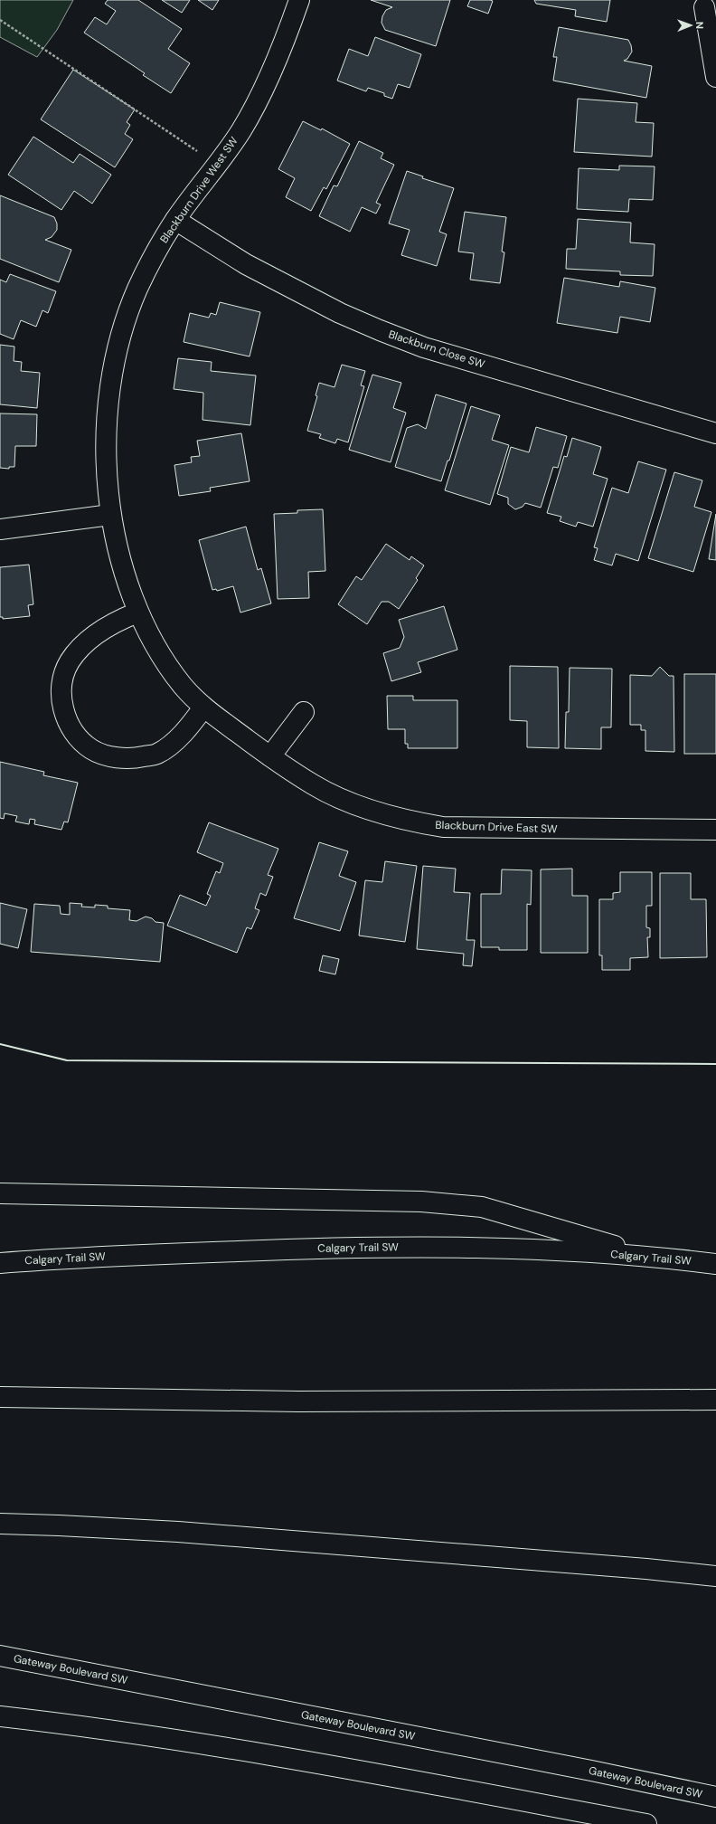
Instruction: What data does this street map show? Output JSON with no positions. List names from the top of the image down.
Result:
{
  "streets": {
    "main road": [
      "Blackburn Drive West SW",
      "Blackburn Close SW",
      "Blackburn Drive East SW",
      "Calgary Trail SW",
      "Gateway Boulevard SW"
    ]
  },
  "crossings": [
    ["Blackburn Drive West SW", "Blackburn Close SW"],
    ["Blackburn Drive West SW", "Blackburn Drive East SW"]
  ],
  "north": "right"
}
